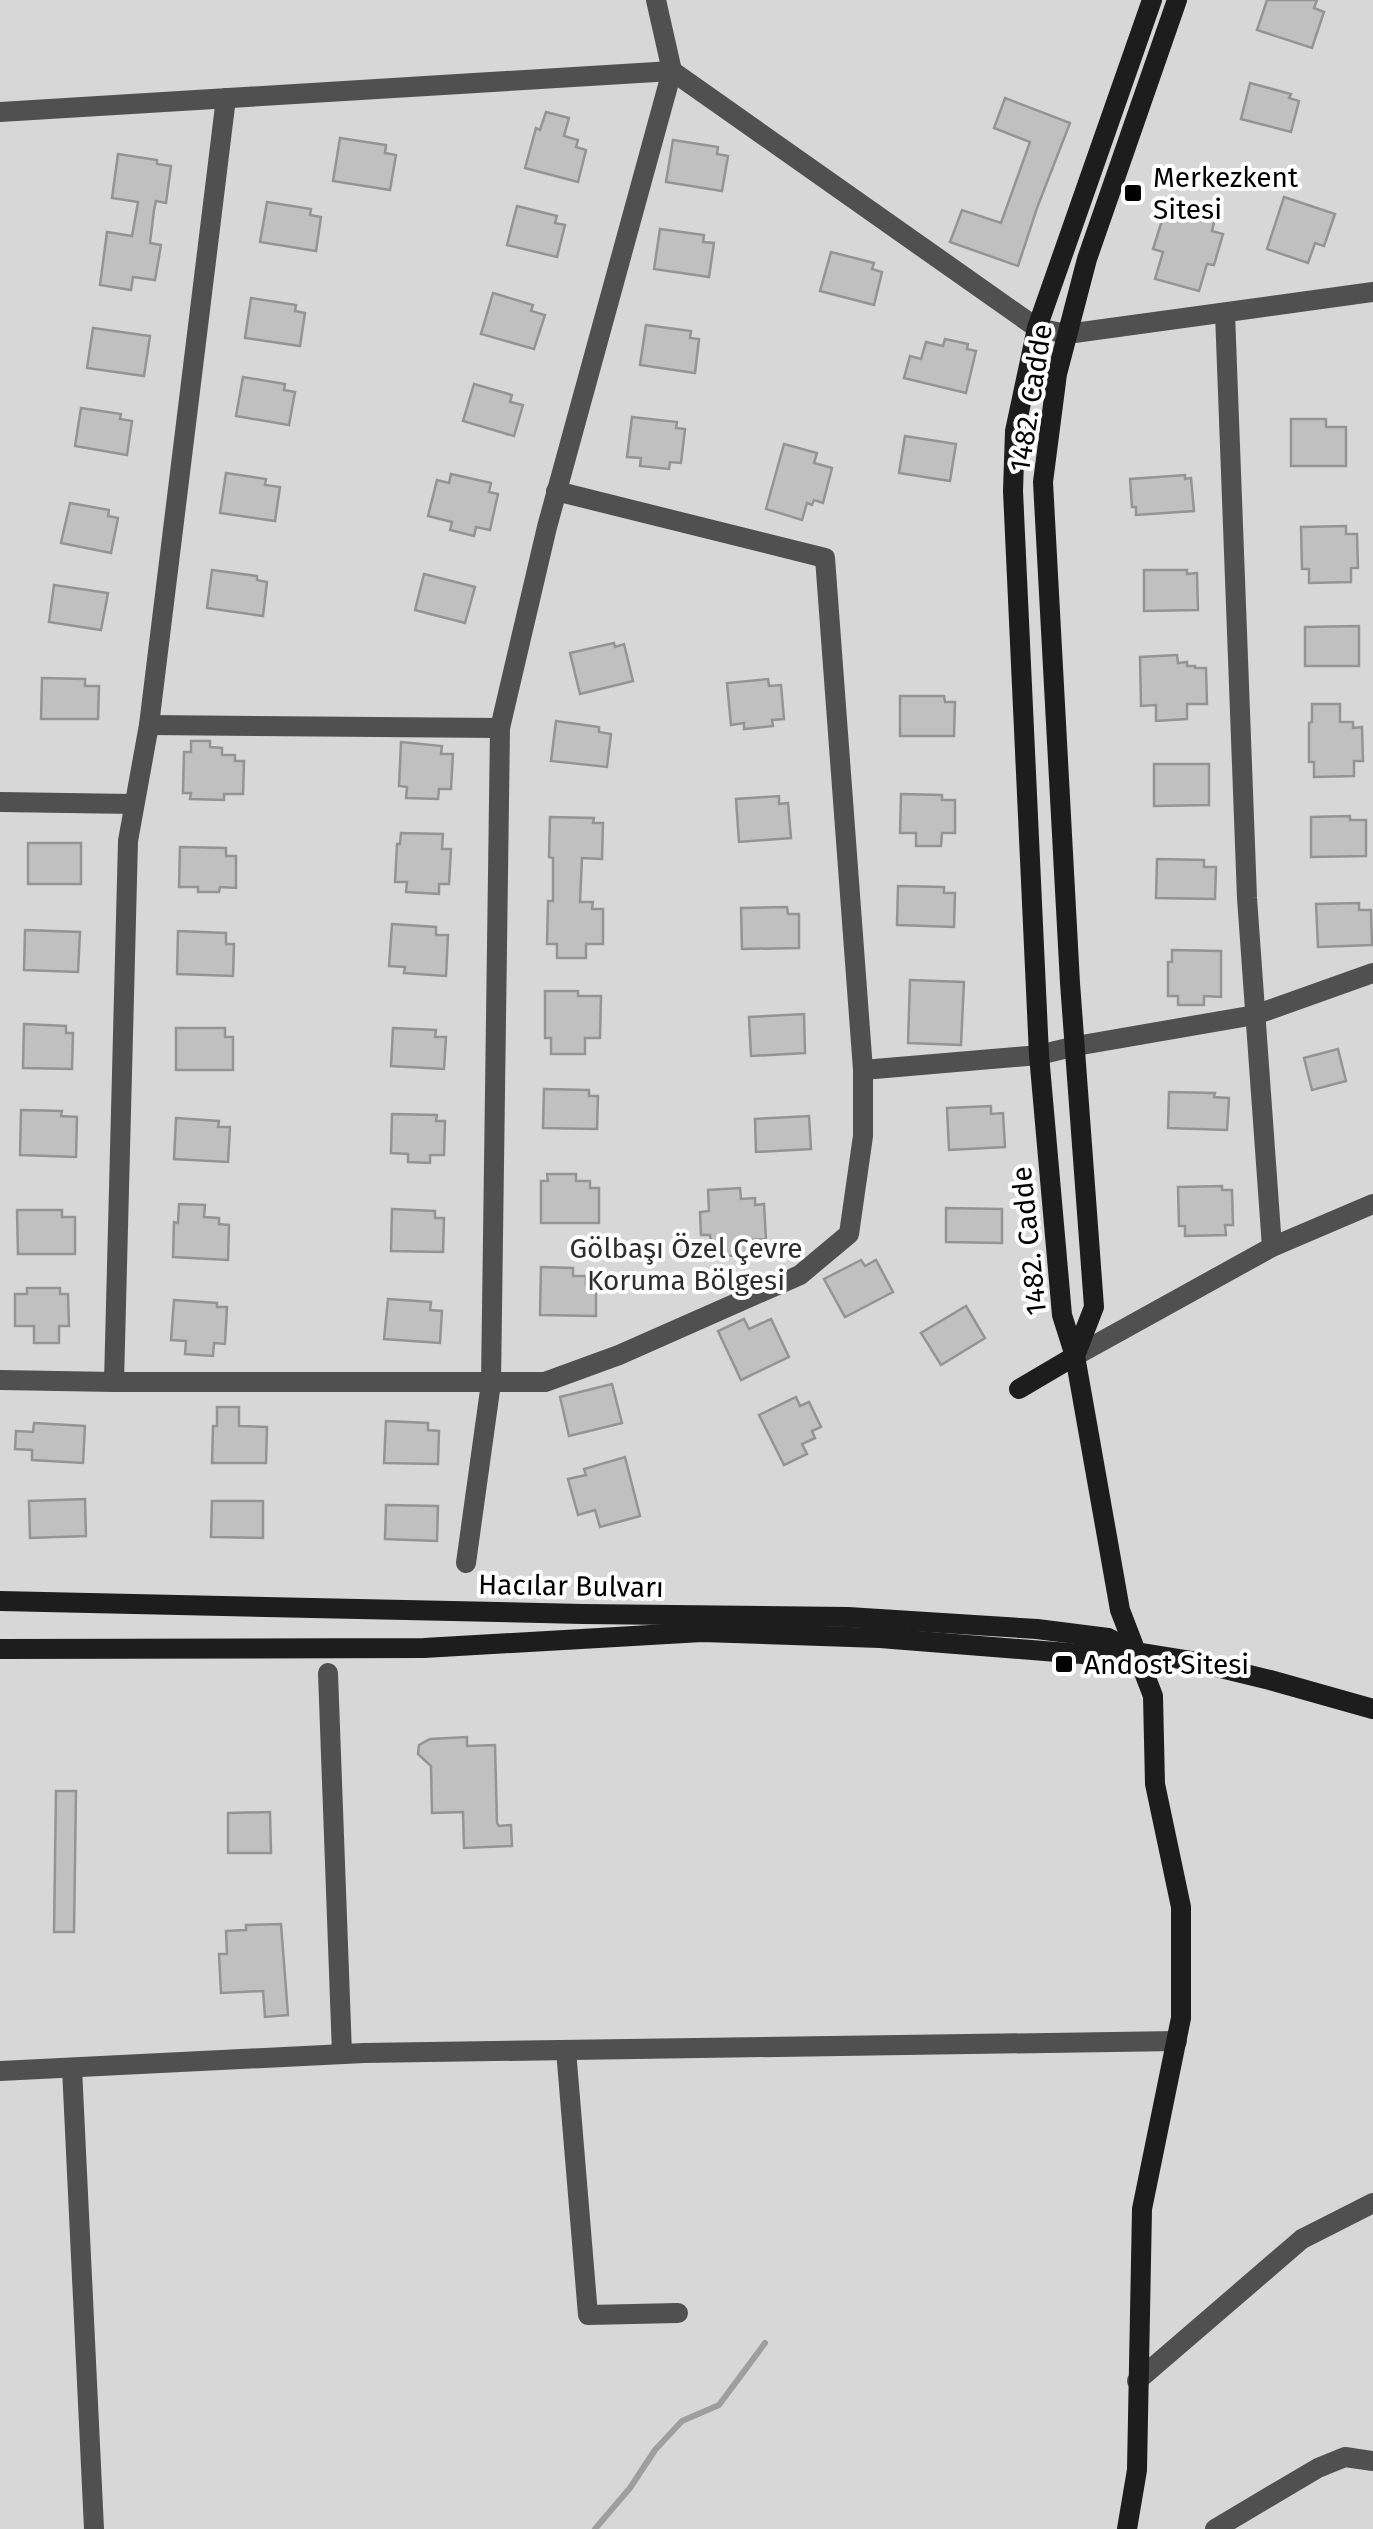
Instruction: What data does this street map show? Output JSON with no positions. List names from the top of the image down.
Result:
{
  "streets": {
    "street": ["1482. Cadde", "Hacılar Bulvarı"]
  },
  "parks": ["Gölbaşı Özel Çevre Koruma Bölgesi"],
  "places": {
    "transit": ["Merkezkent Sitesi", "Andost Sitesi"]
  }
}
